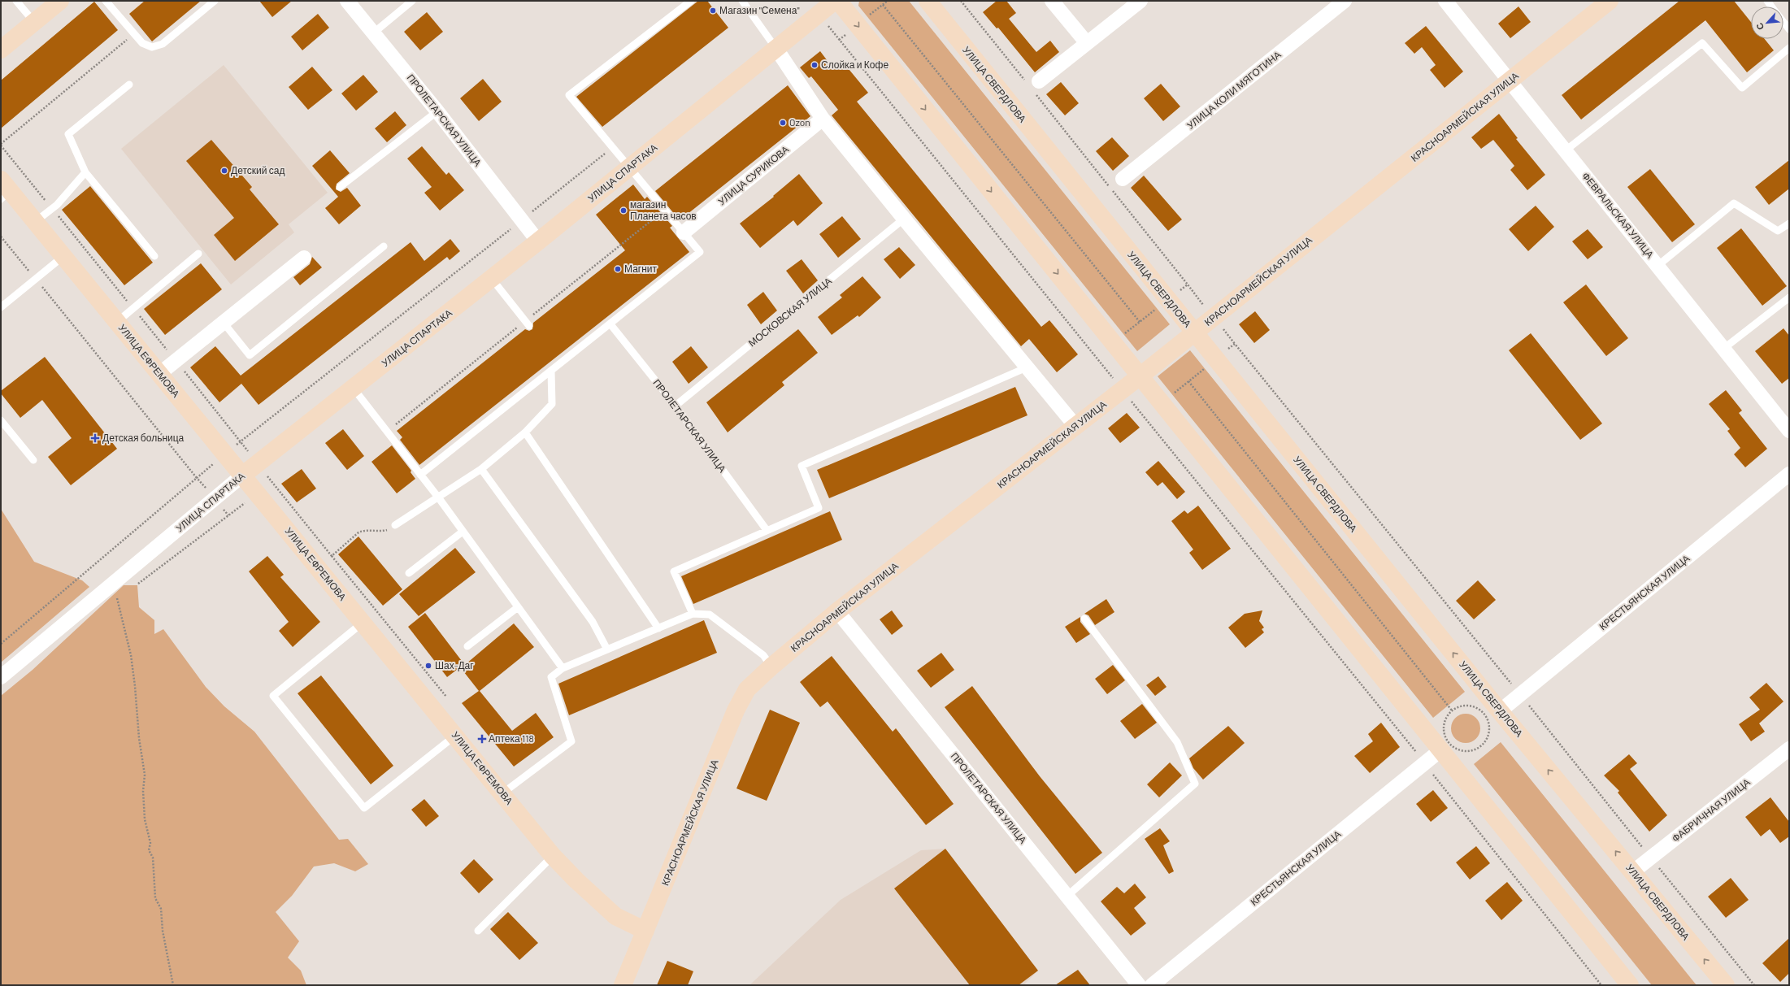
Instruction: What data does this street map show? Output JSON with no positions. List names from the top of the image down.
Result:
{
  "streets": {
    "main road": [
      "УЛИЦА СВЕРДЛОВА",
      "КРАСНОАРМЕЙСКАЯ УЛИЦА",
      "УЛИЦА СПАРТАКА",
      "УЛИЦА ЕФРЕМОВА"
    ],
    "street": [
      "УЛИЦА КОЛИ МЯГОТИНА",
      "ПРОЛЕТАРСКАЯ УЛИЦА",
      "УЛИЦА СУРИКОВА",
      "ФЕВРАЛЬСКАЯ УЛИЦА",
      "КРЕСТЬЯНСКАЯ УЛИЦА",
      "ФАБРИЧНАЯ УЛИЦА"
    ],
    "lane": ["МОСКОВСКАЯ УЛИЦА"]
  },
  "crossings": [
    ["УЛИЦА СВЕРДЛОВА", "КРАСНОАРМЕЙСКАЯ УЛИЦА"],
    ["УЛИЦА СВЕРДЛОВА", "КРЕСТЬЯНСКАЯ УЛИЦА"],
    ["УЛИЦА СВЕРДЛОВА", "ФАБРИЧНАЯ УЛИЦА"],
    ["КРАСНОАРМЕЙСКАЯ УЛИЦА", "ПРОЛЕТАРСКАЯ УЛИЦА"],
    ["КРАСНОАРМЕЙСКАЯ УЛИЦА", "ФЕВРАЛЬСКАЯ УЛИЦА"],
    ["КРАСНОАРМЕЙСКАЯ УЛИЦА", "УЛИЦА ЕФРЕМОВА"],
    ["ПРОЛЕТАРСКАЯ УЛИЦА", "УЛИЦА СПАРТАКА"],
    ["ПРОЛЕТАРСКАЯ УЛИЦА", "МОСКОВСКАЯ УЛИЦА"],
    ["УЛИЦА СПАРТАКА", "УЛИЦА ЕФРЕМОВА"]
  ],
  "places": {
    "other": [
      "Магазин \"Семена\"",
      "Слойка и Кофе",
      "Ozon",
      "Детский сад",
      "магазин Планета часов",
      "Магнит",
      "Шах-Даг"
    ],
    "health": ["Детская больница", "Аптека 118"]
  },
  "north": "bottom left"
}
